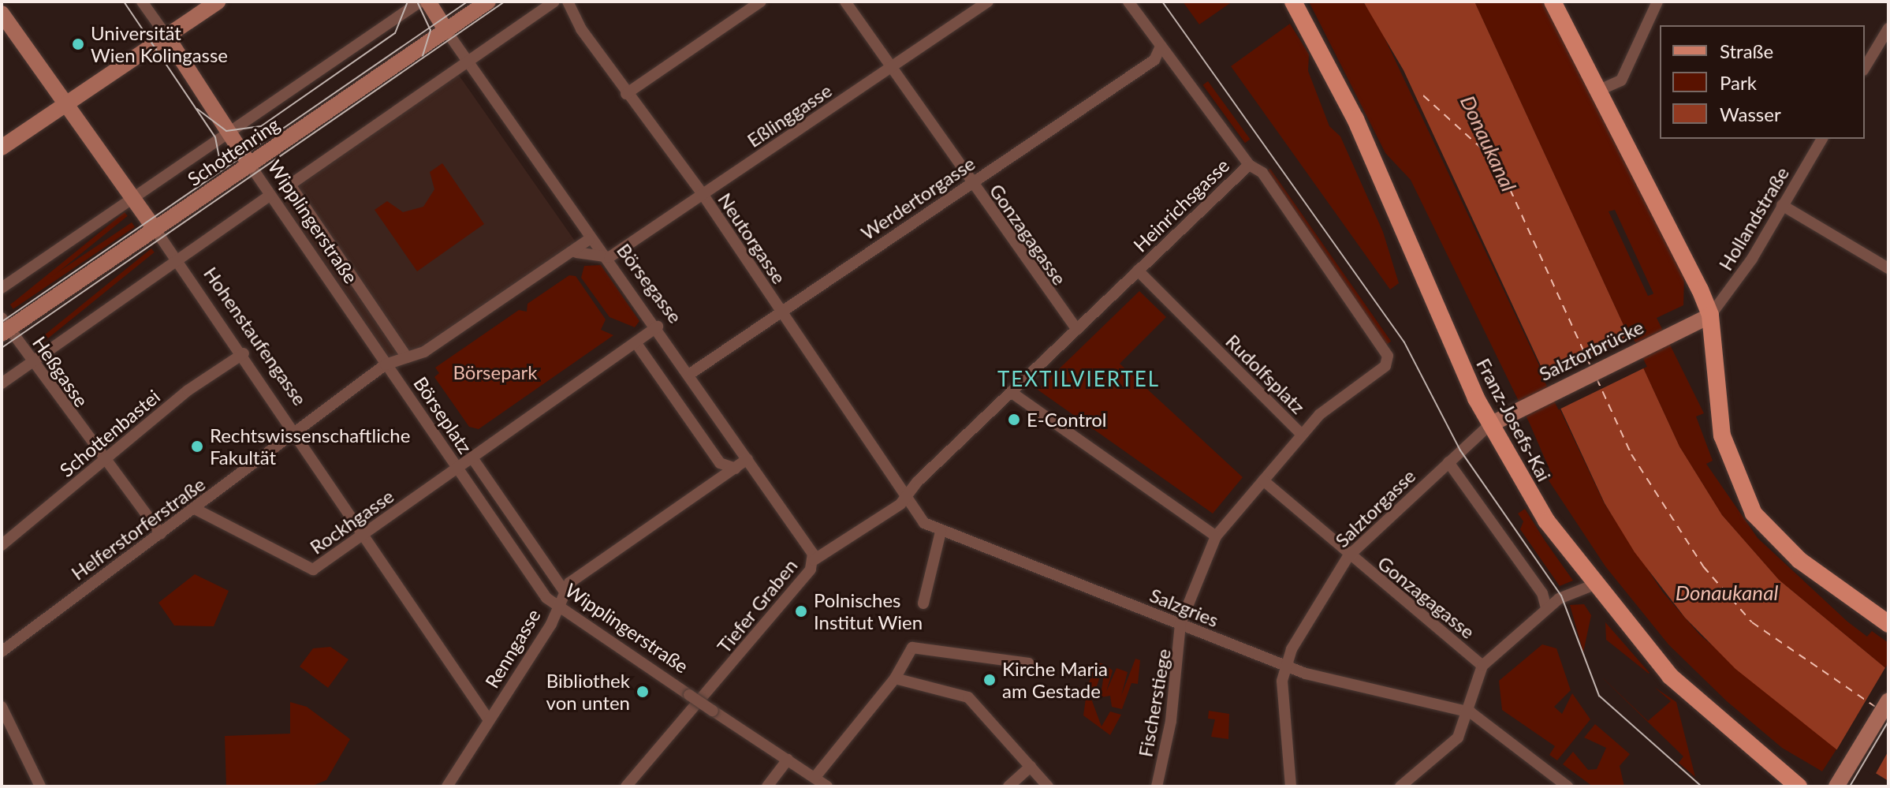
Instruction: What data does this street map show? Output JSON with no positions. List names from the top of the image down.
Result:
{
  "streets": {
    "main road": [
      "Schottenring",
      "Wipplingerstraße",
      "Börsegasse",
      "Hohenstaufengasse",
      "Salztorbrücke",
      "Franz-Josefs-Kai"
    ],
    "street": [
      "Eßlinggasse",
      "Werdertorgasse",
      "Heinrichsgasse",
      "Hollandstraße",
      "Gonzagagasse",
      "Neutorgasse",
      "Heßgasse",
      "Rudolfsplatz",
      "Börseplatz",
      "Schottenbastei",
      "Salztorgasse",
      "Rockhgasse",
      "Helferstorferstraße",
      "Tiefer Graben",
      "Salzgries",
      "Renngasse",
      "Fischerstiege"
    ]
  },
  "crossings": [
    ["Eßlinggasse", "Gonzagagasse"],
    ["Eßlinggasse", "Neutorgasse"],
    ["Eßlinggasse", "Börsegasse"],
    ["Schottenring", "Wipplingerstraße"],
    ["Schottenring", "Börsegasse"],
    ["Schottenring", "Hohenstaufengasse"],
    ["Schottenring", "Heßgasse"],
    ["Werdertorgasse", "Gonzagagasse"],
    ["Werdertorgasse", "Neutorgasse"],
    ["Werdertorgasse", "Börsegasse"],
    ["Heinrichsgasse", "Rudolfsplatz"],
    ["Hollandstraße", "Salztorbrücke"],
    ["Wipplingerstraße", "Börsegasse"],
    ["Wipplingerstraße", "Börseplatz"],
    ["Wipplingerstraße", "Rockhgasse"],
    ["Wipplingerstraße", "Helferstorferstraße"],
    ["Wipplingerstraße", "Renngasse"],
    ["Gonzagagasse", "Rudolfsplatz"],
    ["Gonzagagasse", "Salztorgasse"],
    ["Neutorgasse", "Salzgries"],
    ["Börsegasse", "Börseplatz"],
    ["Börsegasse", "Tiefer Graben"],
    ["Hohenstaufengasse", "Schottenbastei"],
    ["Hohenstaufengasse", "Rockhgasse"],
    ["Hohenstaufengasse", "Helferstorferstraße"],
    ["Hohenstaufengasse", "Renngasse"],
    ["Salztorbrücke", "Franz-Josefs-Kai"],
    ["Salztorbrücke", "Salztorgasse"],
    ["Heßgasse", "Schottenbastei"],
    ["Heßgasse", "Helferstorferstraße"],
    ["Rudolfsplatz", "Fischerstiege"],
    ["Börseplatz", "Rockhgasse"],
    ["Börseplatz", "Helferstorferstraße"],
    ["Franz-Josefs-Kai", "Salztorgasse"],
    ["Salztorgasse", "Salzgries"],
    ["Rockhgasse", "Helferstorferstraße"],
    ["Salzgries", "Fischerstiege"]
  ],
  "districts": ["TEXTILVIERTEL"],
  "water": ["Donaukanal"],
  "parks": ["Börsepark"],
  "places": [
    "Universität Wien Kolingasse",
    "E-Control",
    "Rechtswissenschaftliche Fakultät",
    "Polnisches Institut Wien",
    "Kirche Maria am Gestade",
    "Bibliothek von unten"
  ],
  "legend": ["Straße", "Park", "Wasser"]
}
